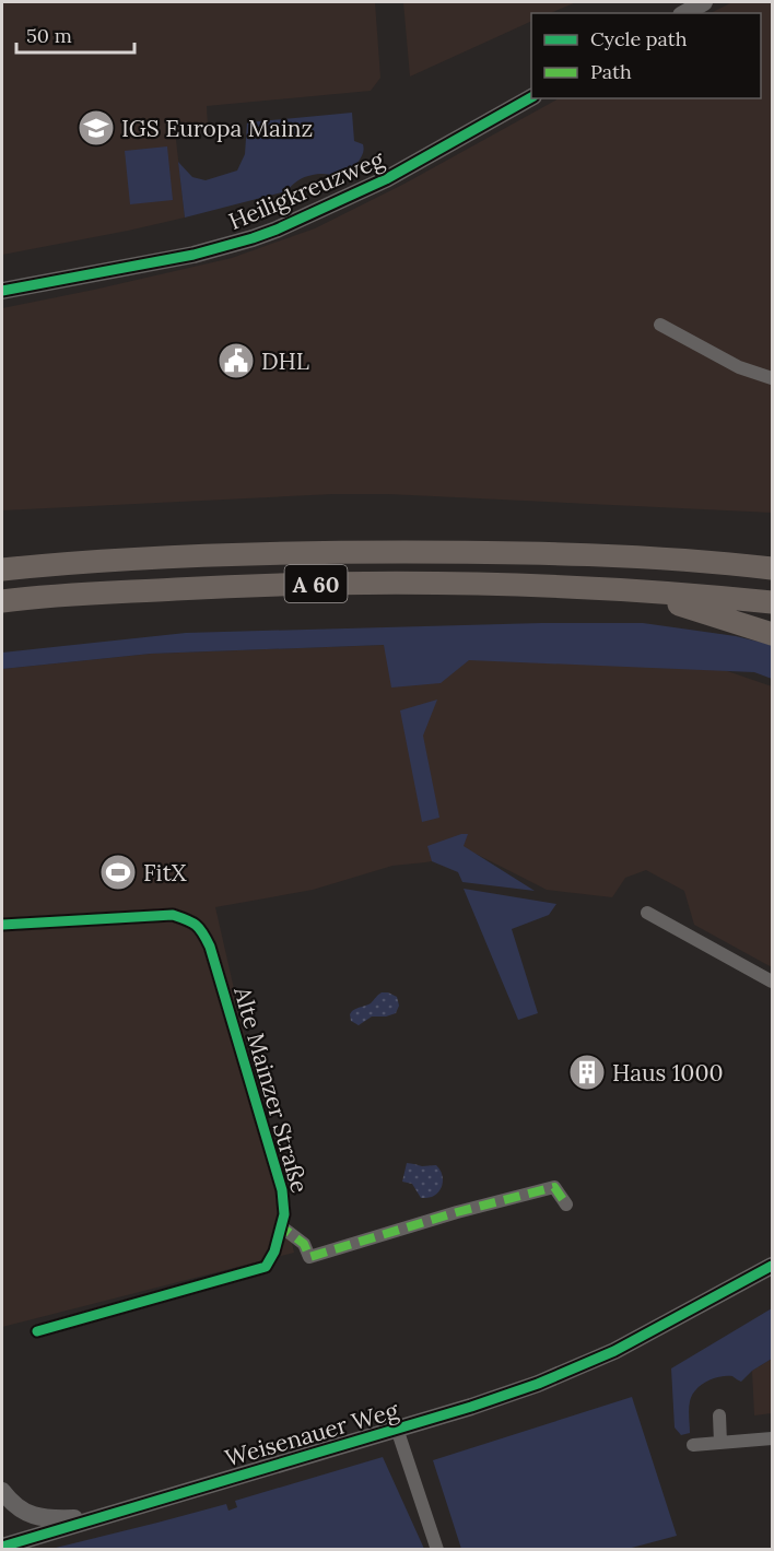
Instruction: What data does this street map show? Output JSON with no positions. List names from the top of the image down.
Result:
{
  "streets": {
    "highway": ["A 60"],
    "street": ["Heiligkreuzweg", "Alte Mainzer Straße", "Weisenauer Weg"]
  },
  "places": {
    "school or university": ["IGS Europa Mainz"],
    "public building": ["DHL"],
    "sports": ["FitX"],
    "building": ["Haus 1000"]
  },
  "legend": ["Cycle path", "Path"],
  "scale_bar": "50 m"
}
